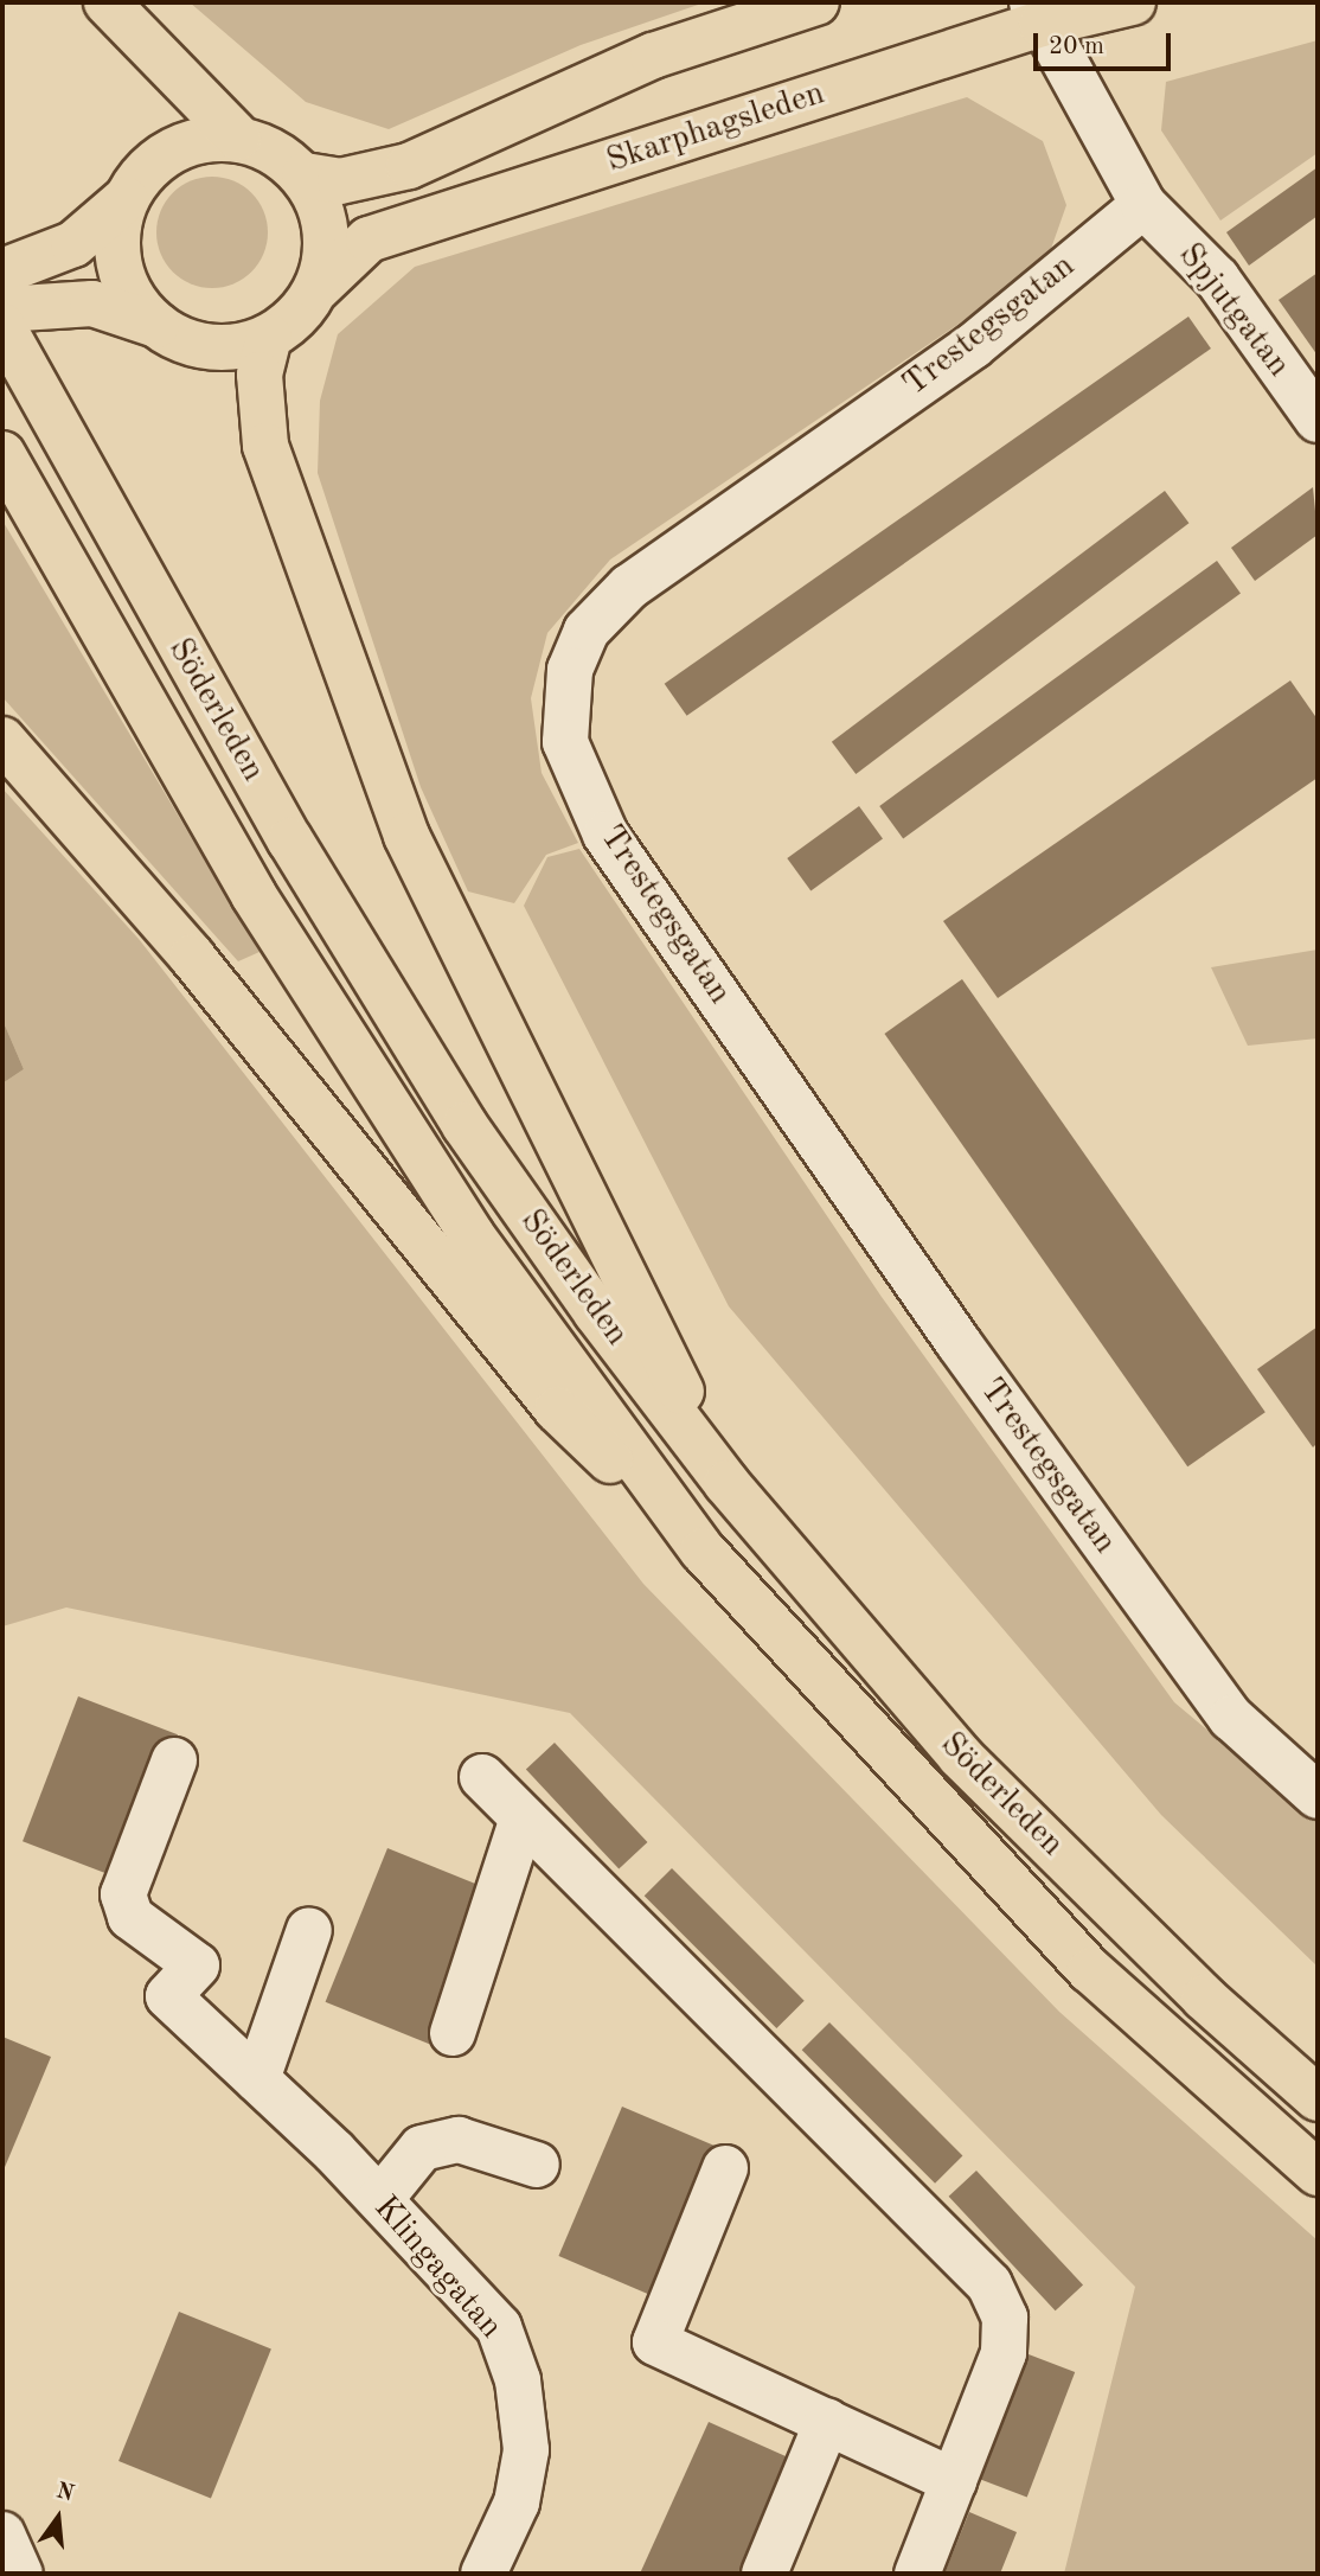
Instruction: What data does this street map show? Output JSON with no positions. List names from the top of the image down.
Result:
{
  "streets": {
    "main road": ["Skarphagsleden", "Söderleden"],
    "street": ["Spjutgatan", "Trestegsgatan", "Klingagatan"]
  },
  "crossings": [
    ["Spjutgatan", "Trestegsgatan"]
  ],
  "scale_bar": "20 m",
  "north": "top"
}
